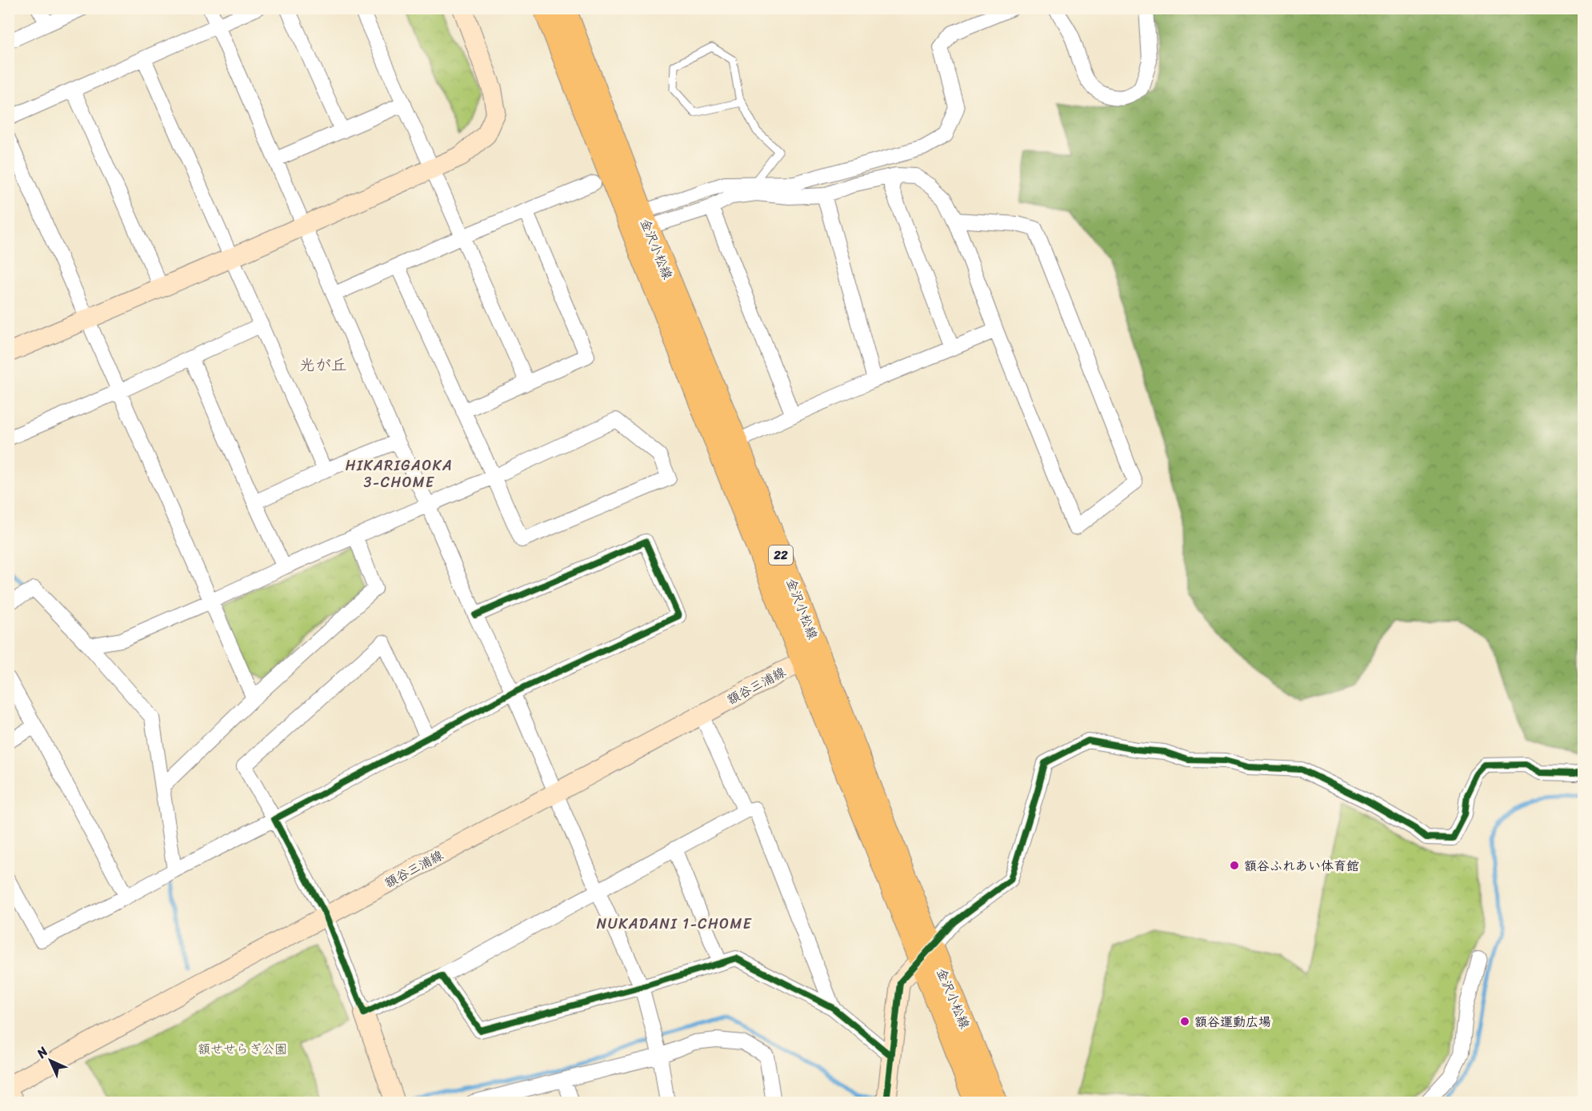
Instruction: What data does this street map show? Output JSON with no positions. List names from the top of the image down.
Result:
{
  "streets": {
    "main road": ["金沢小松線", "22"],
    "street": ["額谷三浦線"]
  },
  "crossings": [
    ["金沢小松線", "額谷三浦線"]
  ],
  "districts": ["光が丘", "HIKARIGAOKA 3-CHOME", "NUKADANI 1-CHOME"],
  "parks": ["額せせらぎ公園"],
  "places": ["額谷ふれあい体育館", "額谷運動広場"],
  "north": "top left"
}
